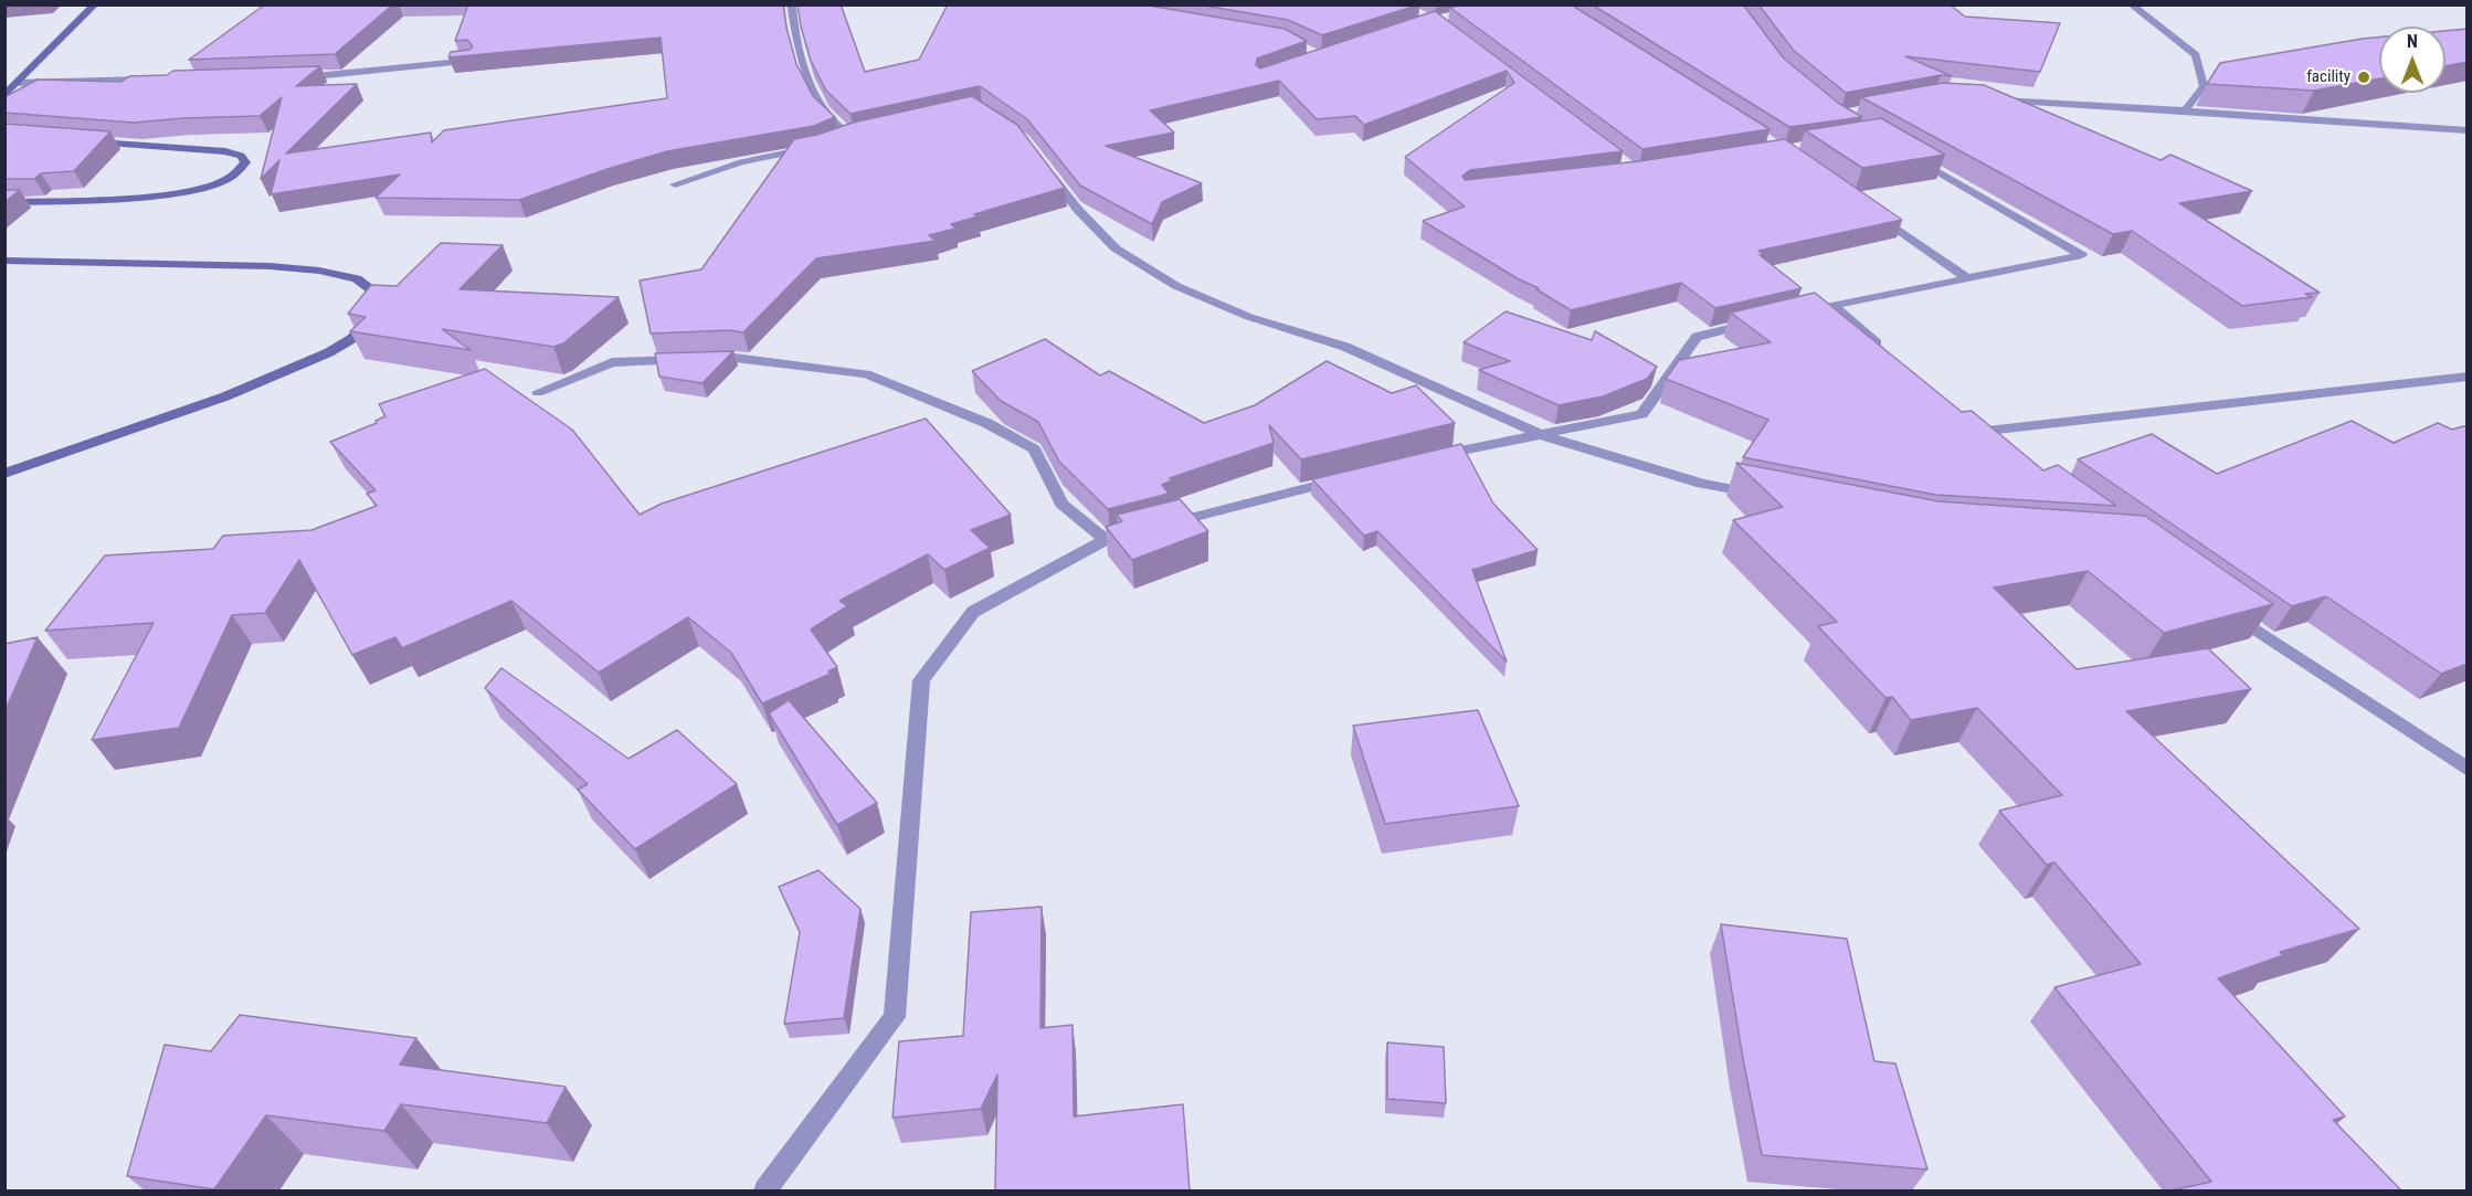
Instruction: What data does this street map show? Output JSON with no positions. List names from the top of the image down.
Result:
{
  "places": ["facility"],
  "north": "top"
}
